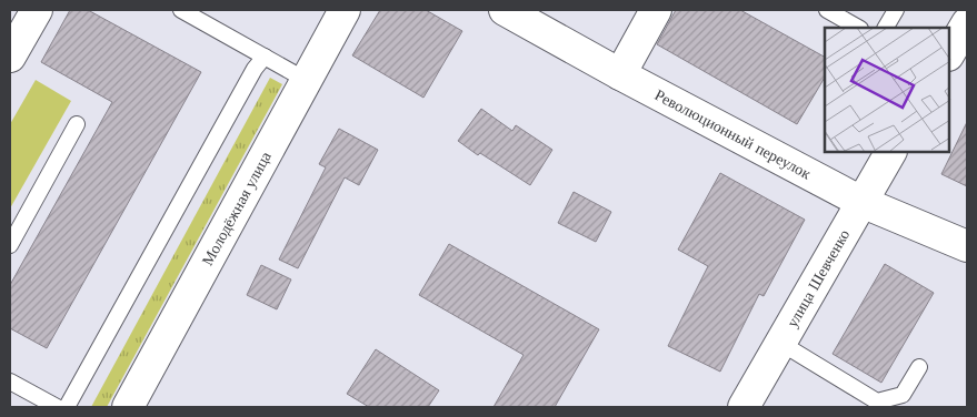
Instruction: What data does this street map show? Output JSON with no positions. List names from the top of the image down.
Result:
{
  "streets": {
    "street": ["Революционный переулок", "Молодёжная улица", "улица Шевченко"]
  },
  "crossings": [
    ["Революционный переулок", "улица Шевченко"]
  ]
}
